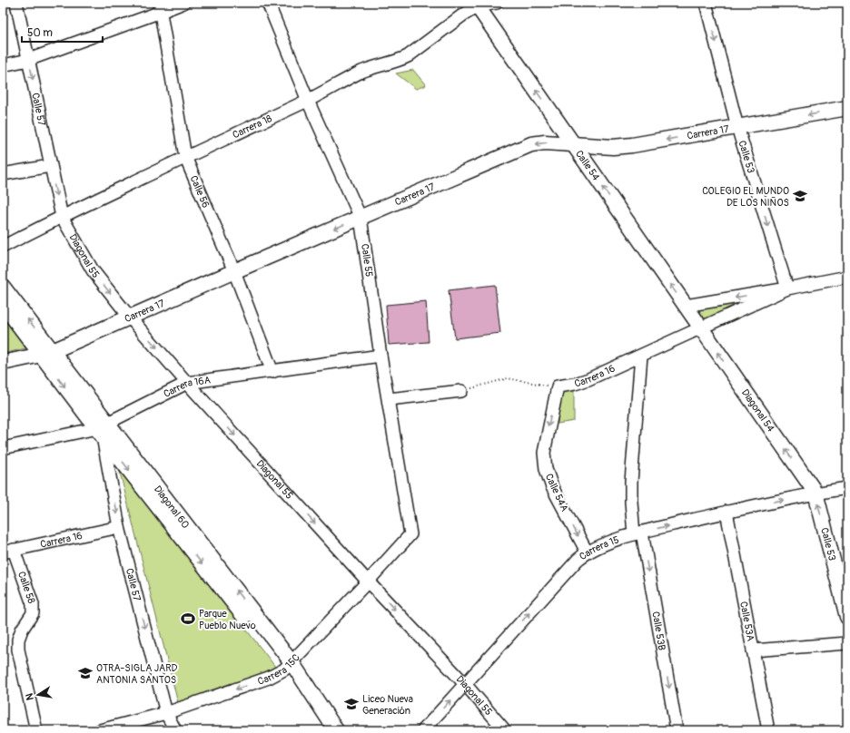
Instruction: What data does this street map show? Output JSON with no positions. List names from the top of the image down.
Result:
{
  "streets": {
    "street": [
      "Calle 57",
      "Carrera 18",
      "Carrera 17",
      "Calle 53",
      "Calle 54",
      "Calle 56",
      "Diagonal 55",
      "Calle 55",
      "Carrera 16",
      "Carrera 16A",
      "Diagonal 54",
      "Calle 54A",
      "Diagonal 60",
      "Carrera 15",
      "Calle 58",
      "Calle 53A",
      "Calle 53B",
      "Carrera 15C"
    ]
  },
  "crossings": [
    ["Calle 57", "Carrera 18"],
    ["Calle 57", "Diagonal 55"],
    ["Calle 57", "Carrera 16"],
    ["Calle 57", "Carrera 16A"],
    ["Calle 57", "Diagonal 60"],
    ["Calle 57", "Carrera 15C"],
    ["Carrera 18", "Calle 54"],
    ["Carrera 18", "Calle 56"],
    ["Carrera 18", "Diagonal 55"],
    ["Carrera 18", "Calle 55"],
    ["Carrera 17", "Calle 53"],
    ["Carrera 17", "Calle 54"],
    ["Carrera 17", "Calle 56"],
    ["Carrera 17", "Diagonal 55"],
    ["Carrera 17", "Calle 55"],
    ["Carrera 17", "Diagonal 60"],
    ["Calle 53", "Carrera 16"],
    ["Calle 53", "Diagonal 54"],
    ["Calle 53", "Carrera 15"],
    ["Calle 54", "Carrera 16"],
    ["Calle 54", "Diagonal 54"],
    ["Calle 56", "Carrera 16A"],
    ["Diagonal 55", "Carrera 16A"],
    ["Diagonal 55", "Carrera 15"],
    ["Diagonal 55", "Carrera 15C"],
    ["Calle 55", "Carrera 16A"],
    ["Calle 55", "Carrera 15C"],
    ["Carrera 16", "Diagonal 54"],
    ["Carrera 16", "Calle 54A"],
    ["Carrera 16", "Calle 58"],
    ["Carrera 16", "Calle 53B"],
    ["Carrera 16A", "Diagonal 60"],
    ["Diagonal 54", "Carrera 15"],
    ["Calle 54A", "Carrera 15"],
    ["Diagonal 60", "Carrera 15C"],
    ["Carrera 15", "Calle 53A"],
    ["Carrera 15", "Calle 53B"]
  ],
  "one_way": [
    "Calle 57",
    "Carrera 17",
    "Calle 54",
    "Diagonal 55",
    "Diagonal 54",
    "Calle 54A",
    "Carrera 15",
    "Calle 53B"
  ],
  "places": {
    "school or university": ["COLEGIO EL MUNDO DE LOS NIÑOS", "OTRA-SIGLA JARD ANTONIA SANTOS", "Liceo Nueva Generación"],
    "sports": ["Parque Pueblo Nuevo"]
  },
  "scale_bar": "50 m",
  "north": "left"
}
